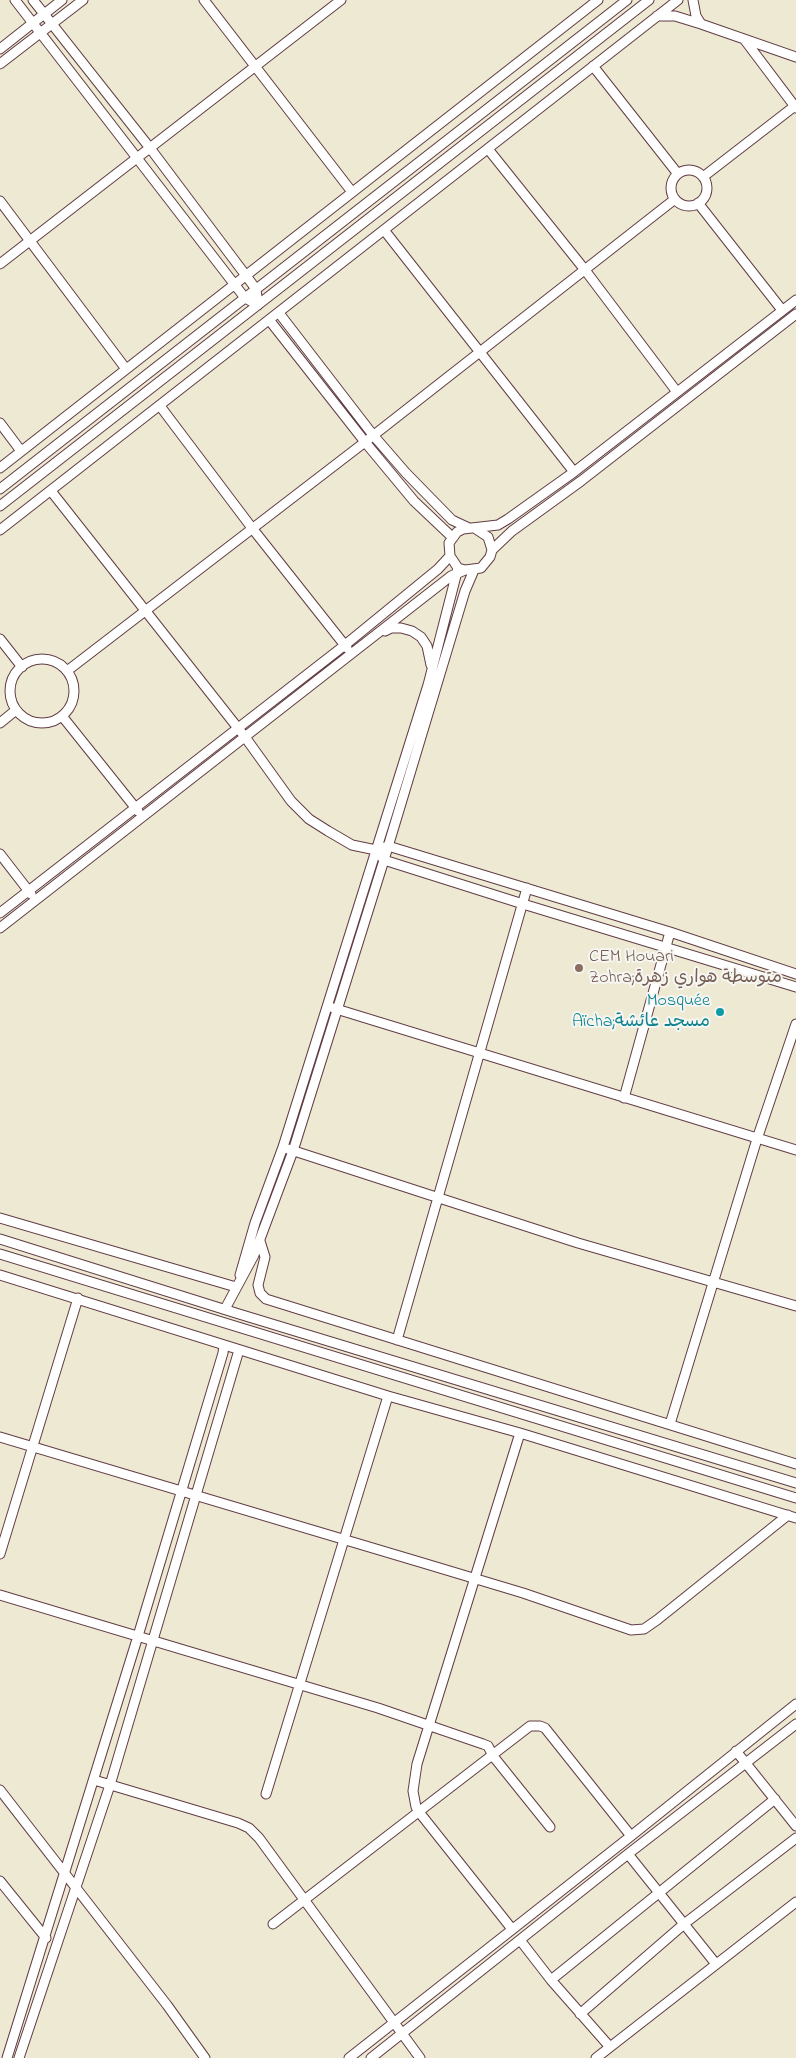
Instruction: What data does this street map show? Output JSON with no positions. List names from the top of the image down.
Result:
{
  "places": ["CEM Houari Zohra;متوسطة هواري زهرة", "Mosquée Aïcha;مسجد عائشة"]
}
